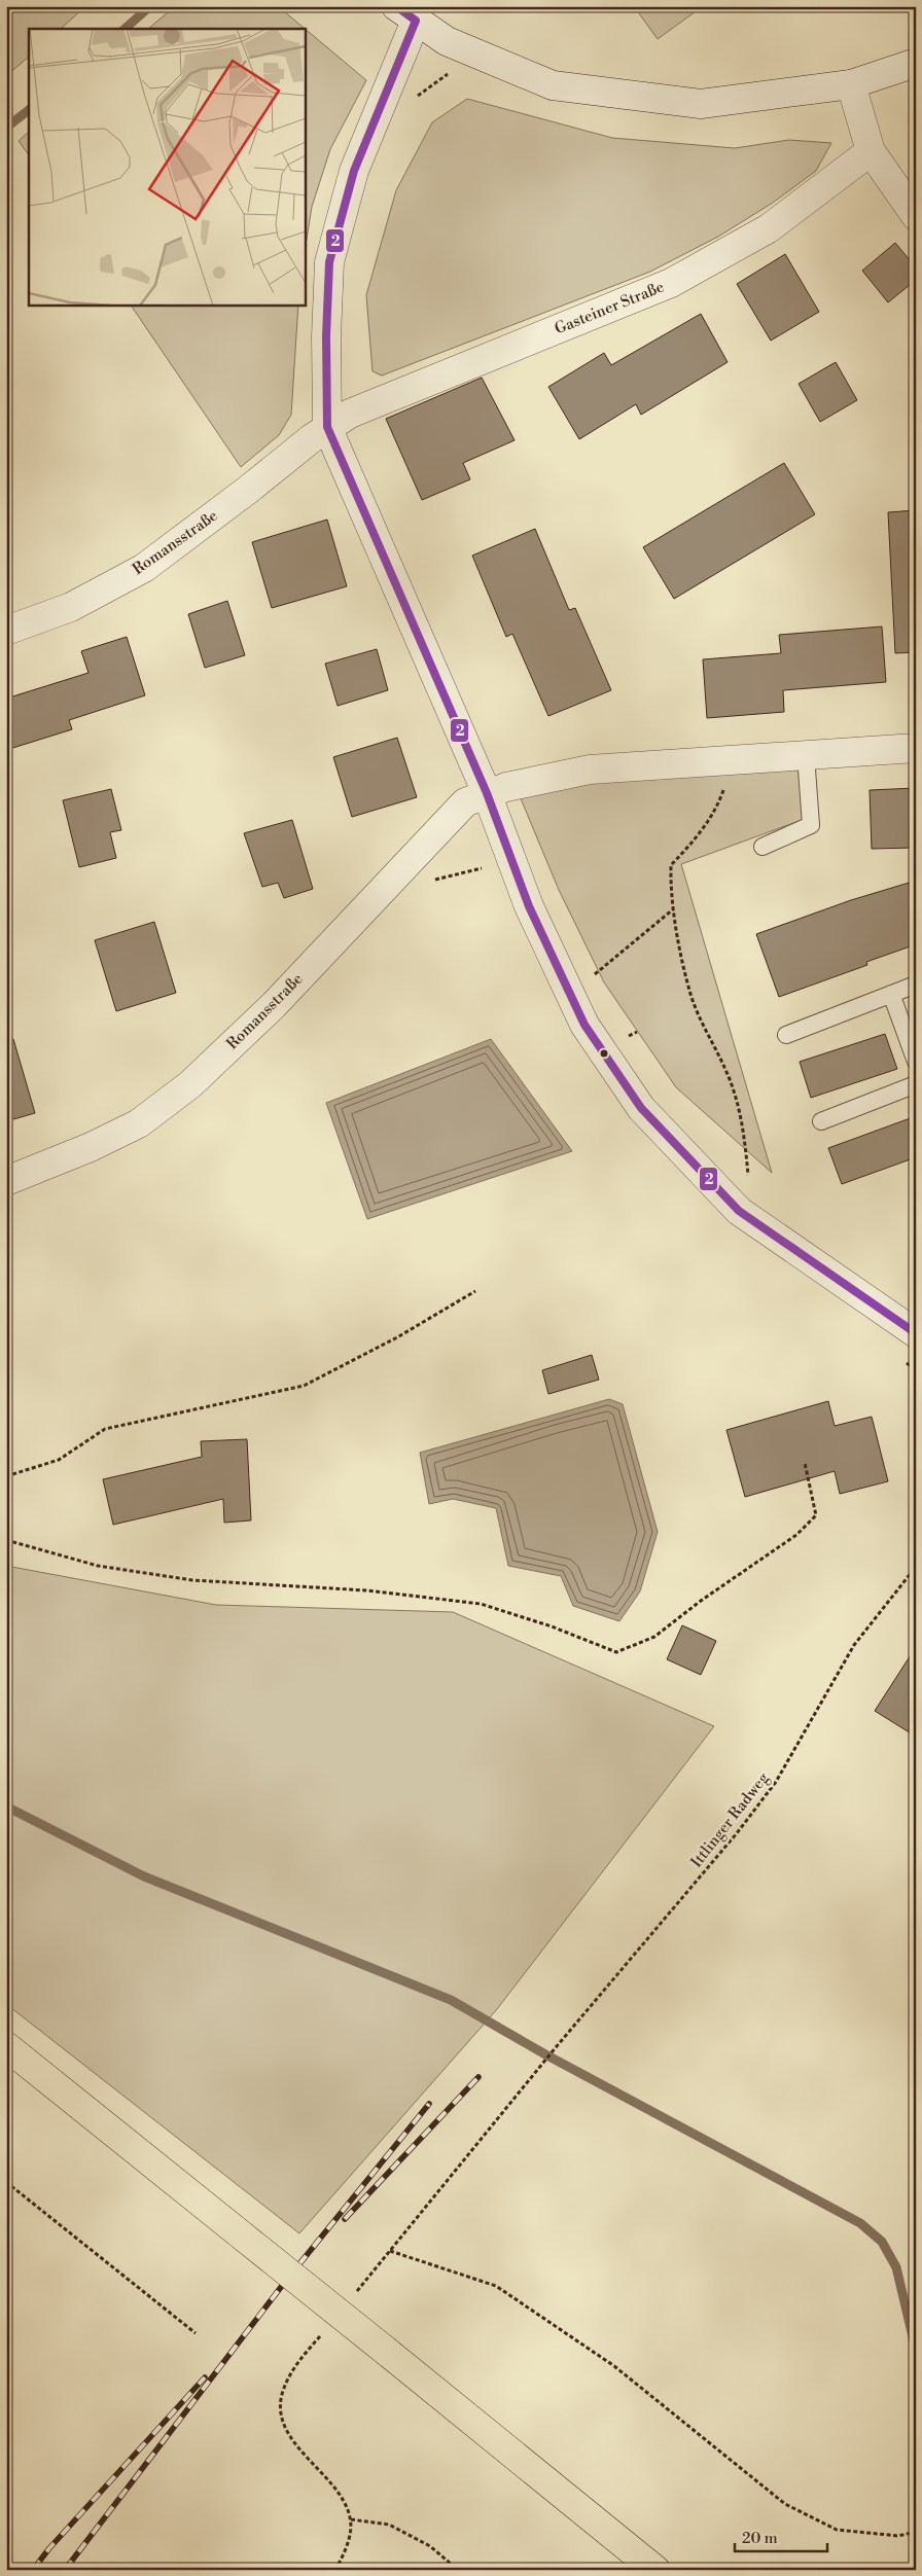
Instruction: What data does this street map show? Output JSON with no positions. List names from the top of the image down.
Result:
{
  "streets": {
    "street": ["Gasteiner Straße", "Romansstraße"],
    "path": ["Ittlinger Radweg"]
  },
  "crossings": [
    ["Gasteiner Straße", "Romansstraße"]
  ],
  "lines": ["transit line 2"],
  "scale_bar": "20 m"
}
